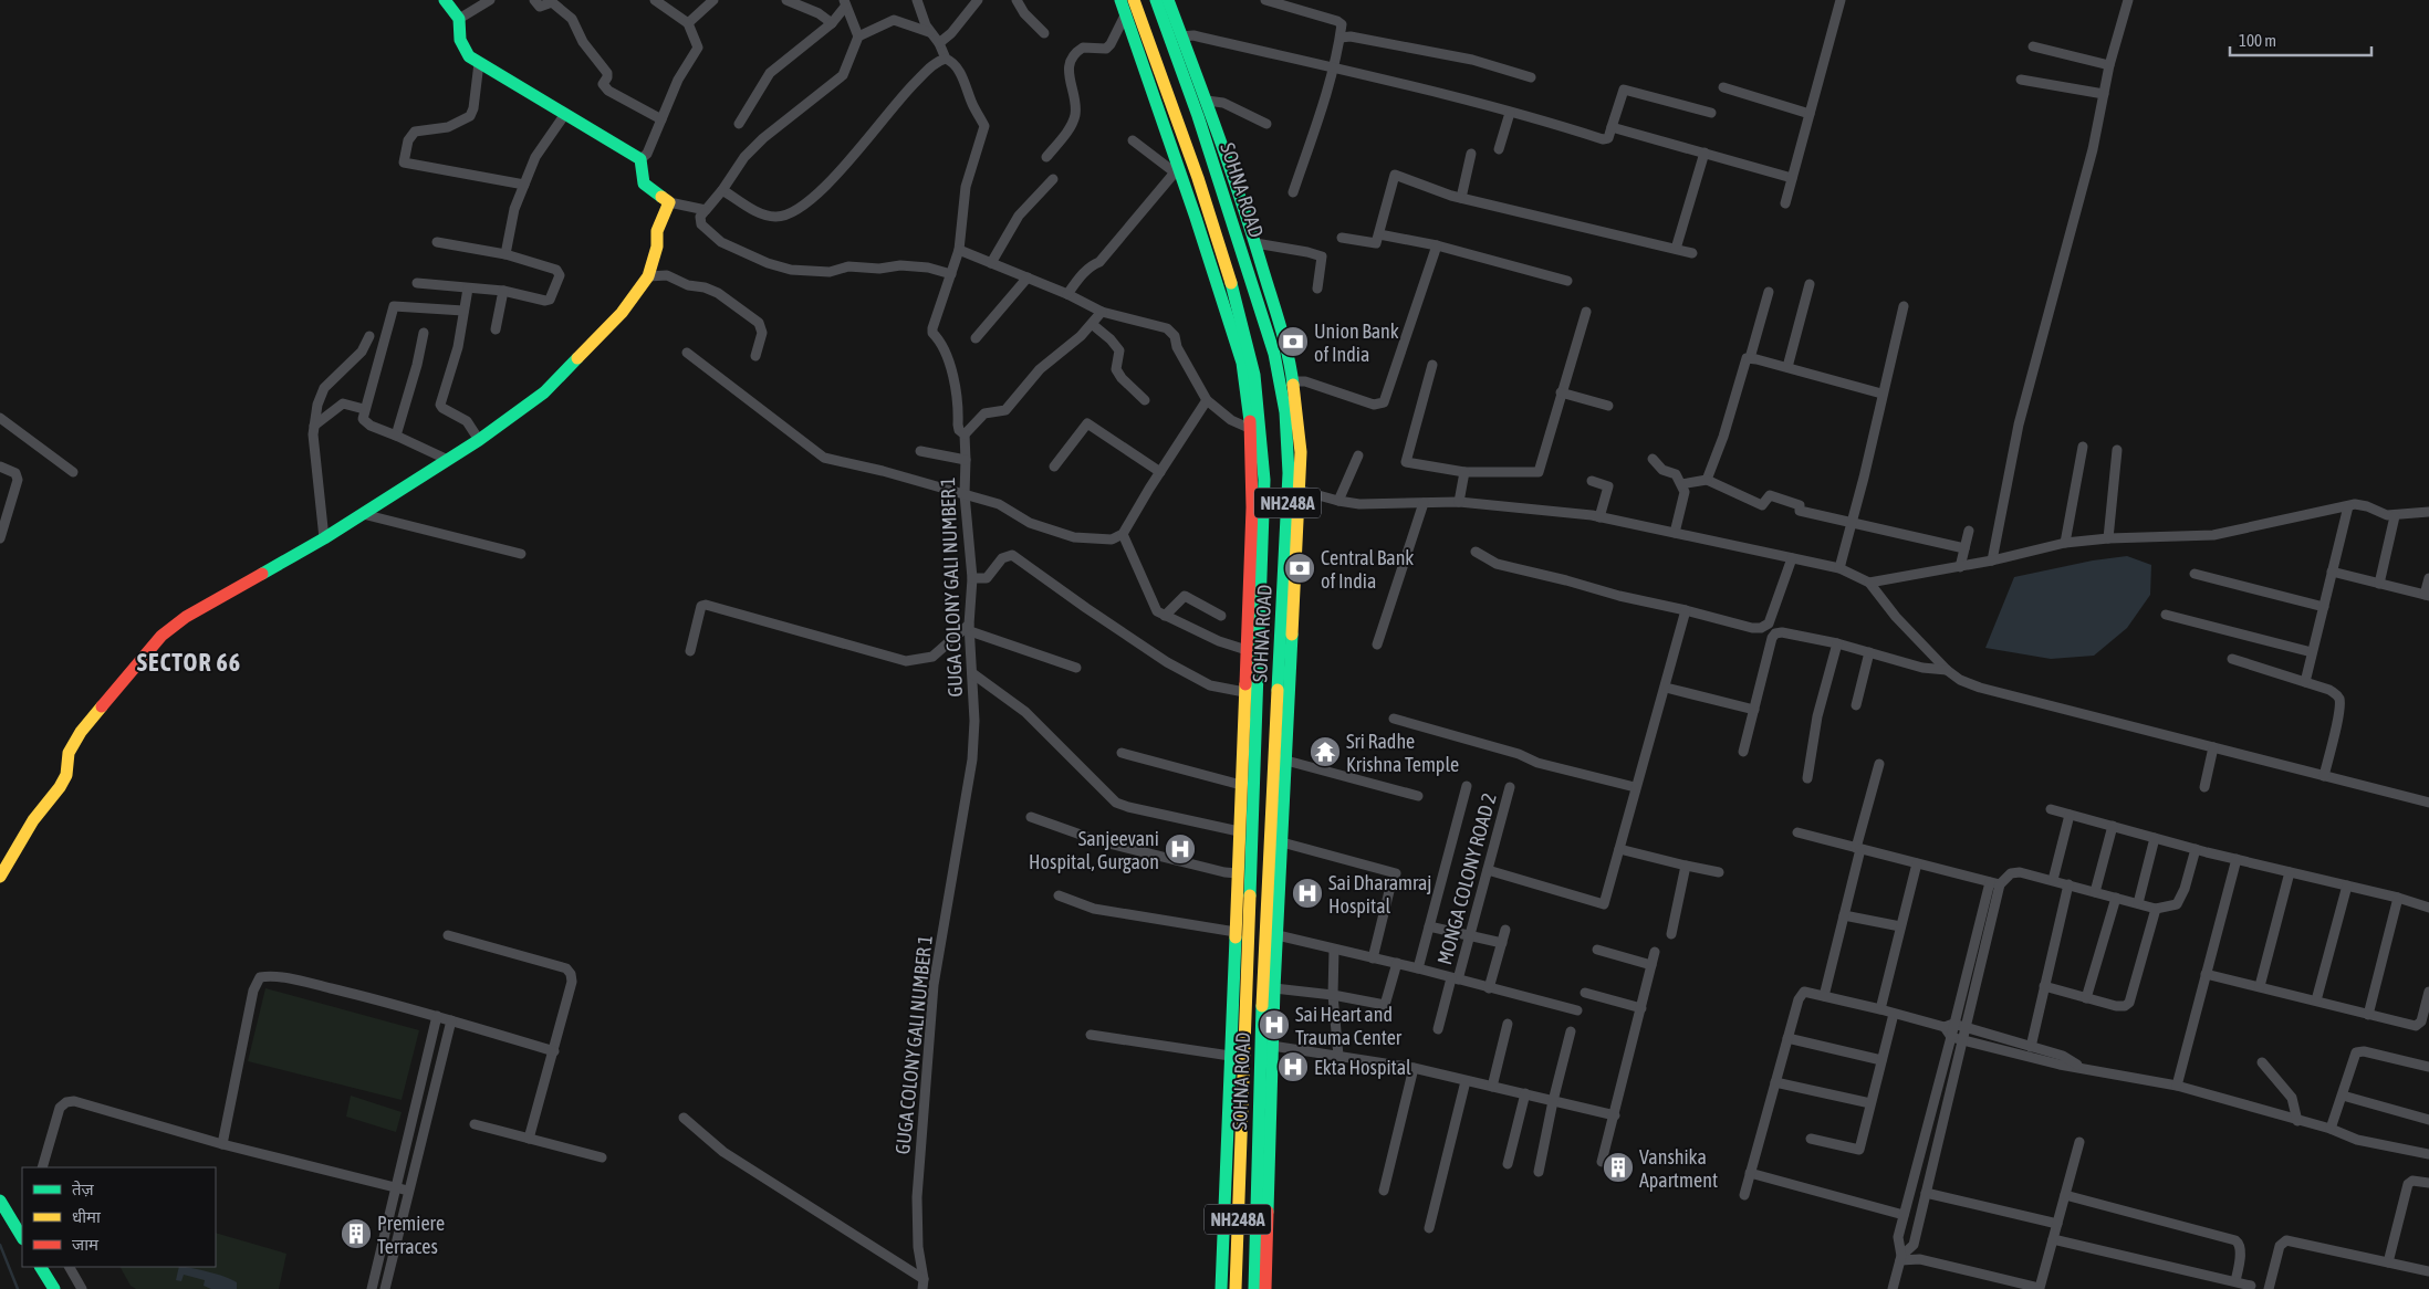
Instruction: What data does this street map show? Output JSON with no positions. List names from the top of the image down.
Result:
{
  "streets": {
    "main road": ["SOHNA ROAD", "NH248A"],
    "street": ["GUGA COLONY GALI NUMBER 1", "MONGA COLONY ROAD 2"]
  },
  "districts": ["SECTOR 66"],
  "places": {
    "bank": ["Union Bank of India", "Central Bank of India"],
    "temple": ["Sri Radhe Krishna Temple"],
    "hospital": [
      "Sanjeevani Hospital, Gurgaon",
      "Sai Dharamraj Hospital",
      "Sai Heart and Trauma Center",
      "Ekta Hospital"
    ],
    "building": ["Vanshika Apartment", "Premiere Terraces"]
  },
  "legend": ["तेज़", "धीमा", "जाम"],
  "scale_bar": "100 m"
}
